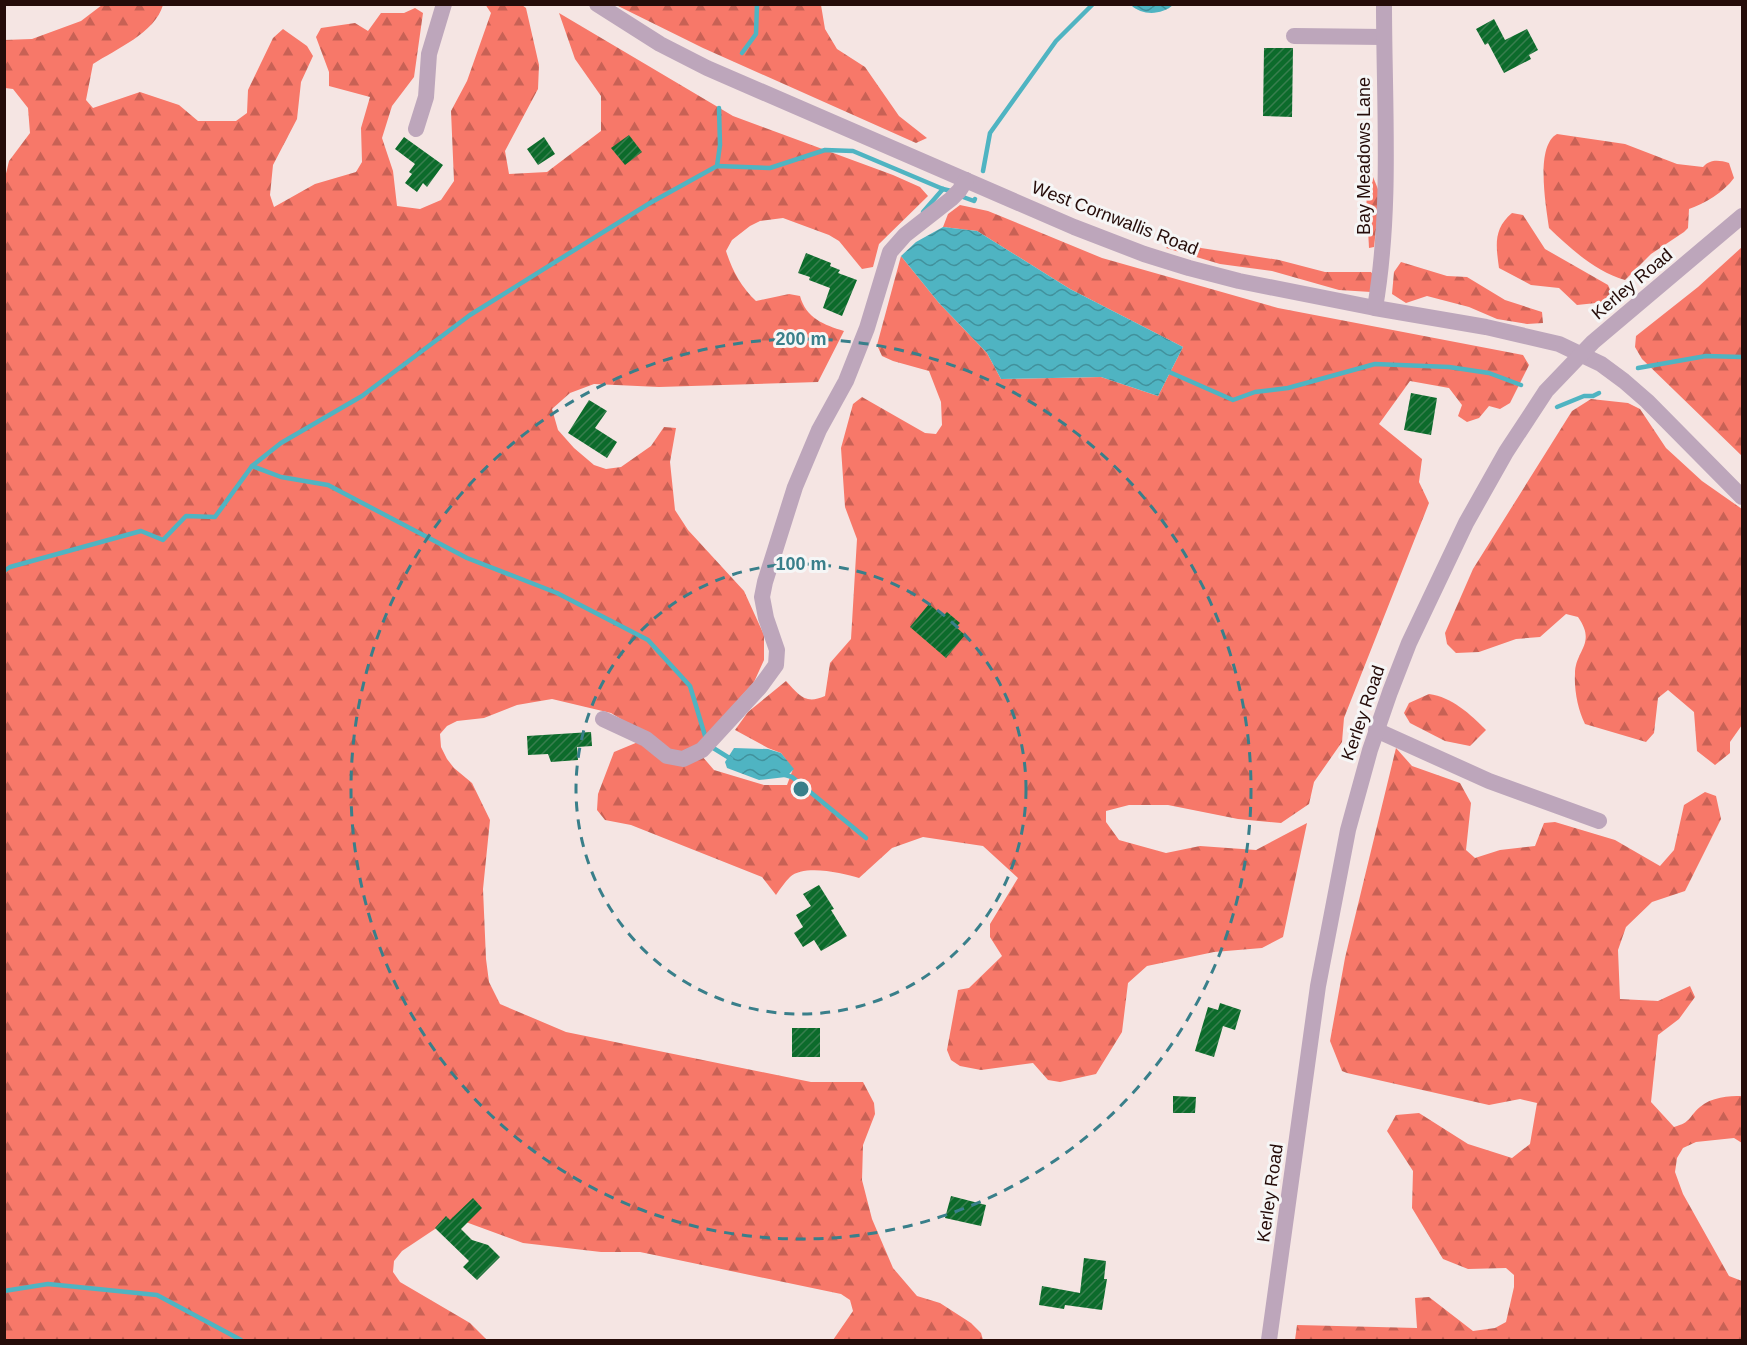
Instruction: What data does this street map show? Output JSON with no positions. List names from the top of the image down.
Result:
{
  "streets": {
    "street": ["Bay Meadows Lane", "West Cornwallis Road", "Kerley Road"]
  },
  "crossings": [
    ["Bay Meadows Lane", "West Cornwallis Road"],
    ["West Cornwallis Road", "Kerley Road"]
  ],
  "rings": ["200 m", "100 m"]
}
